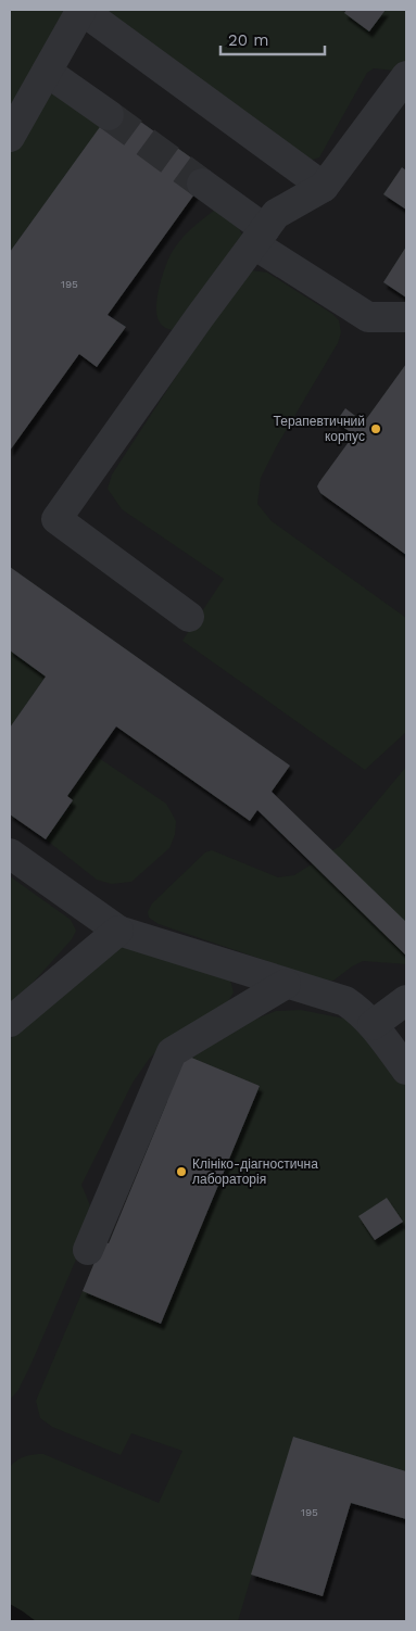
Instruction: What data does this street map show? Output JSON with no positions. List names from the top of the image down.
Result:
{
  "places": ["Терапевтичний корпус", "Клініко-діагностична лабораторія"],
  "house_numbers": ["195", "195"],
  "scale_bar": "20 m"
}
